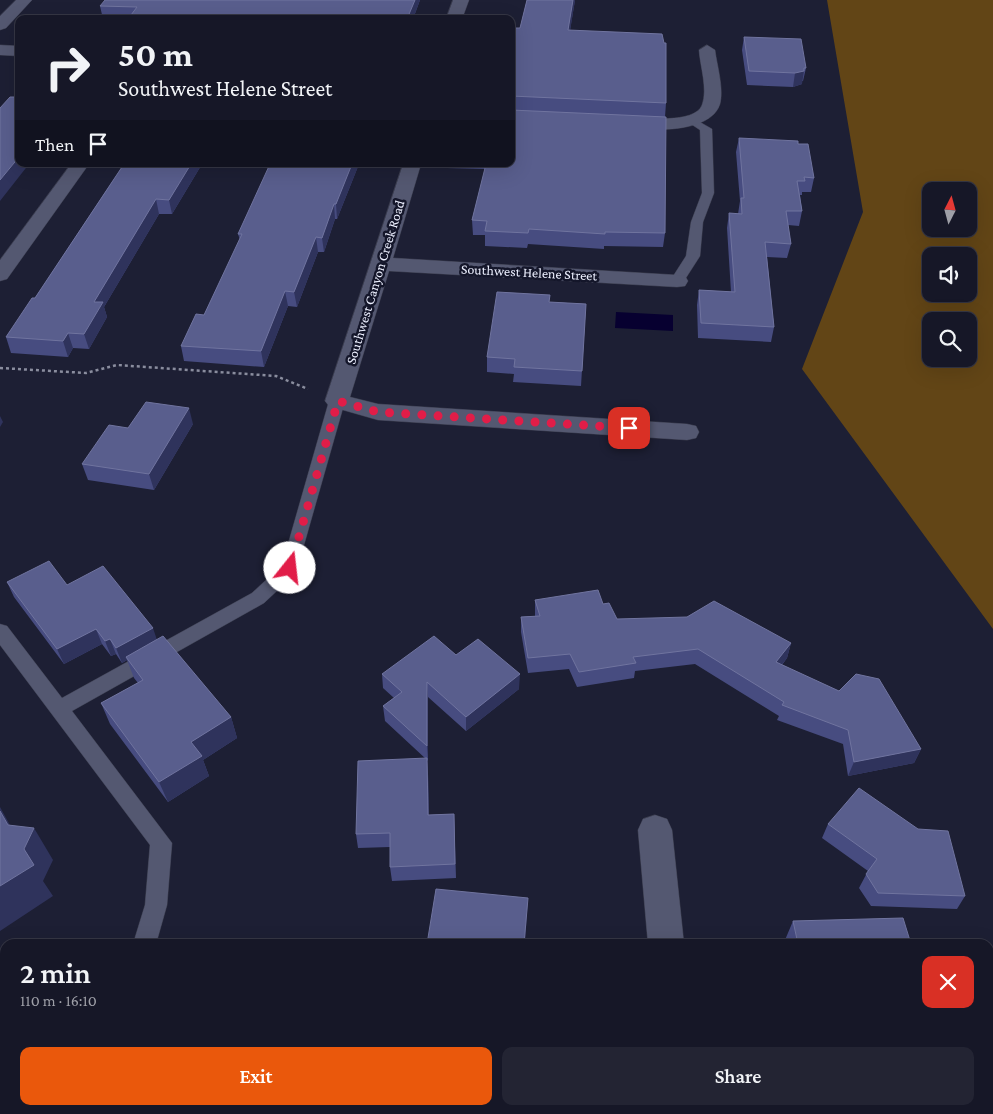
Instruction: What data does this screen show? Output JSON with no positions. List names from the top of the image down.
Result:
{
  "streets": {
    "street": ["Southwest Helene Street", "Southwest Canyon Creek Road"]
  },
  "crossings": [
    ["Southwest Helene Street", "Southwest Canyon Creek Road"]
  ],
  "north": "top",
  "page": {
    "turn": ["50 m", "Southwest Helene Street"],
    "then": "Then",
    "heading": ["2 min", "110 m · 16:10"],
    "buttons": ["Exit", "Share"]
  }
}
